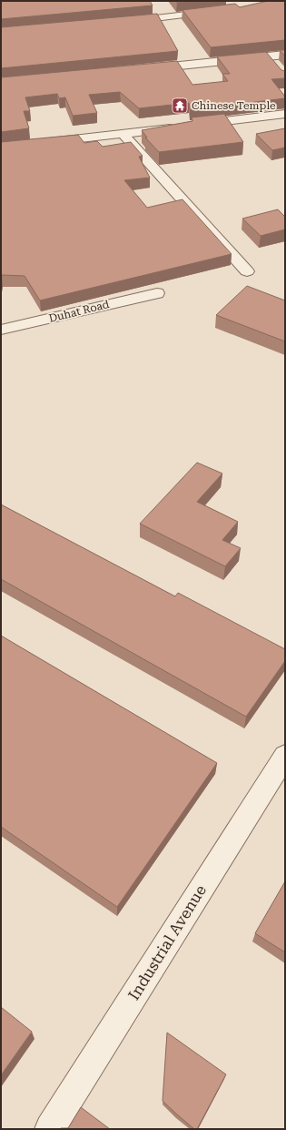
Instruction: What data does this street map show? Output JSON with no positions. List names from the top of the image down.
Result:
{
  "streets": {
    "street": ["Duhat Road", "Industrial Avenue"]
  },
  "places": {
    "temple": ["Chinese Temple"]
  }
}
